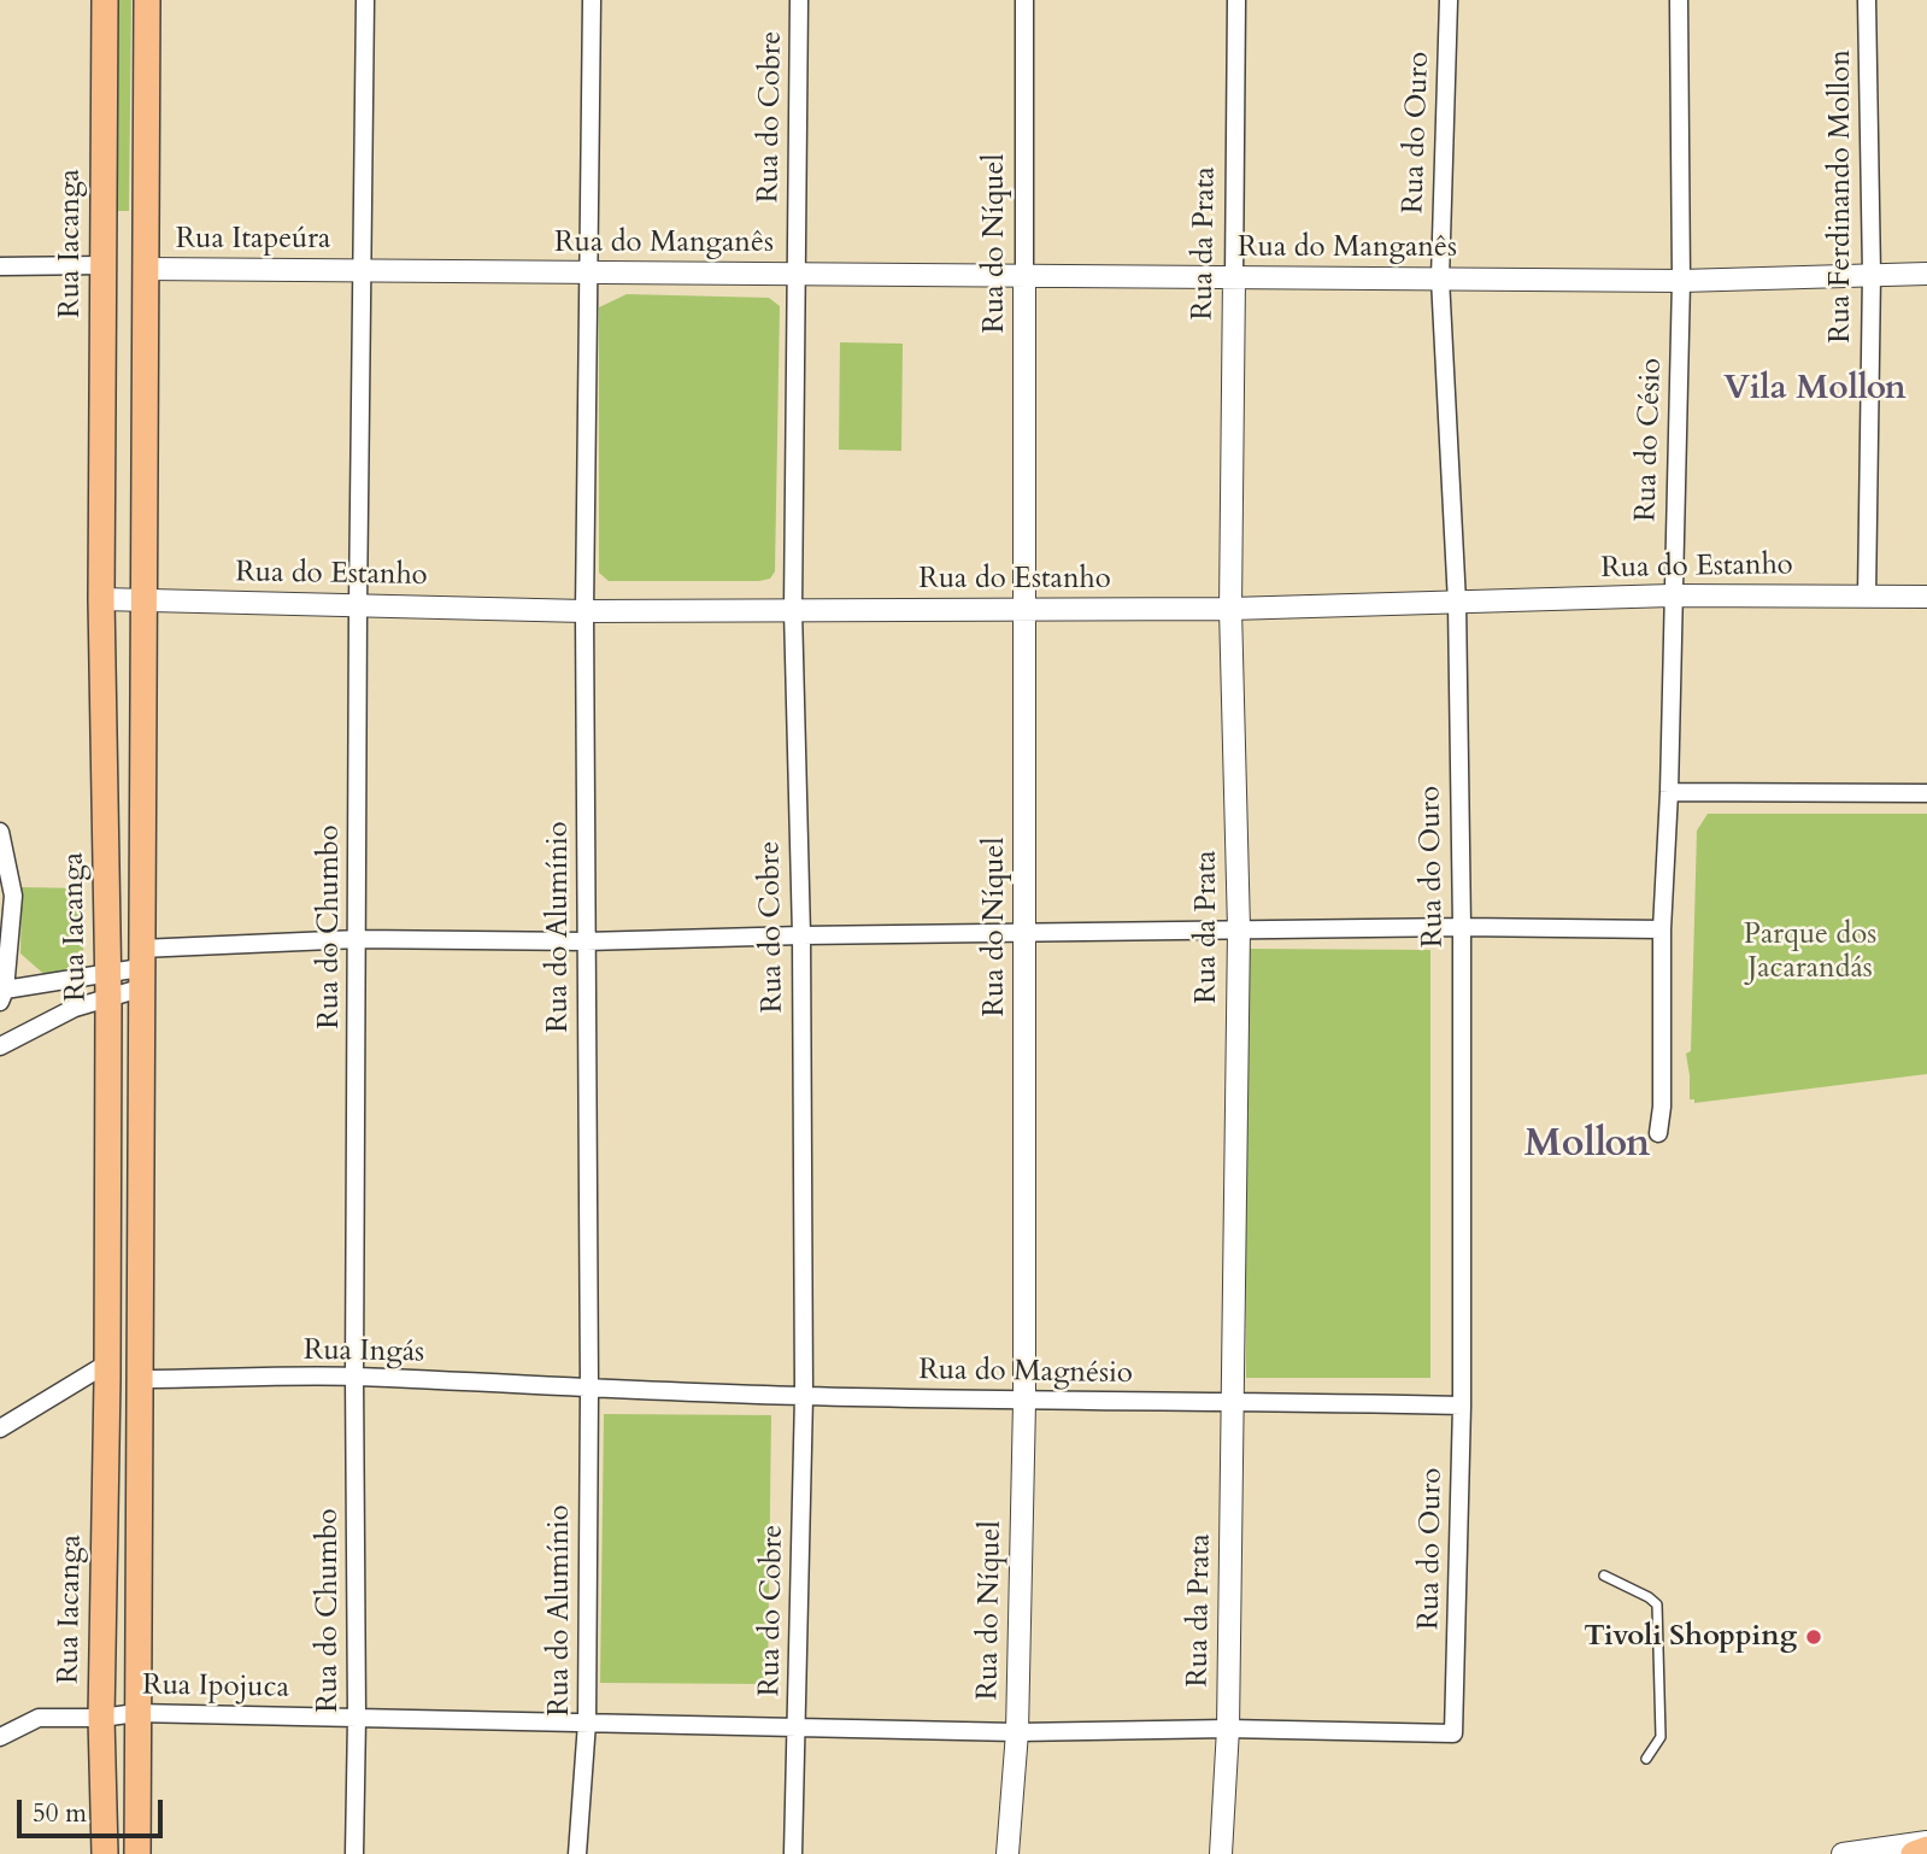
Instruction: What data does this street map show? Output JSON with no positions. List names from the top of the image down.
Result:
{
  "streets": {
    "main road": ["Rua Iacanga"],
    "street": [
      "Rua do Cobre",
      "Rua do Ouro",
      "Rua Ferdinando Mollon",
      "Rua Itapeúra",
      "Rua do Manganês",
      "Rua do Níquel",
      "Rua da Prata",
      "Rua do Césio",
      "Rua do Estanho",
      "Rua do Chumbo",
      "Rua do Alumínio",
      "Rua Ingás",
      "Rua do Magnésio",
      "Rua Ipojuca"
    ]
  },
  "crossings": [
    ["Rua do Cobre", "Rua do Manganês"],
    ["Rua do Cobre", "Rua do Estanho"],
    ["Rua do Cobre", "Rua do Magnésio"],
    ["Rua do Cobre", "Rua Ipojuca"],
    ["Rua do Ouro", "Rua do Manganês"],
    ["Rua do Ouro", "Rua do Estanho"],
    ["Rua do Ouro", "Rua do Magnésio"],
    ["Rua do Ouro", "Rua Ipojuca"],
    ["Rua Ferdinando Mollon", "Rua do Manganês"],
    ["Rua Ferdinando Mollon", "Rua do Estanho"],
    ["Rua Itapeúra", "Rua do Manganês"],
    ["Rua Itapeúra", "Rua do Chumbo"],
    ["Rua Iacanga", "Rua do Estanho"],
    ["Rua Iacanga", "Rua Ipojuca"],
    ["Rua do Manganês", "Rua do Níquel"],
    ["Rua do Manganês", "Rua da Prata"],
    ["Rua do Manganês", "Rua do Césio"],
    ["Rua do Manganês", "Rua do Chumbo"],
    ["Rua do Manganês", "Rua do Alumínio"],
    ["Rua do Níquel", "Rua do Estanho"],
    ["Rua do Níquel", "Rua do Magnésio"],
    ["Rua do Níquel", "Rua Ipojuca"],
    ["Rua da Prata", "Rua do Estanho"],
    ["Rua da Prata", "Rua do Magnésio"],
    ["Rua da Prata", "Rua Ipojuca"],
    ["Rua do Césio", "Rua do Estanho"],
    ["Rua do Estanho", "Rua do Chumbo"],
    ["Rua do Estanho", "Rua do Alumínio"],
    ["Rua do Chumbo", "Rua Ingás"],
    ["Rua do Chumbo", "Rua Ipojuca"],
    ["Rua do Alumínio", "Rua Ingás"],
    ["Rua do Alumínio", "Rua do Magnésio"],
    ["Rua do Alumínio", "Rua Ipojuca"],
    ["Rua Ingás", "Rua do Magnésio"]
  ],
  "districts": ["Vila Mollon", "Mollon"],
  "parks": ["Parque dos Jacarandás"],
  "places": ["Tivoli Shopping"],
  "scale_bar": "50 m"
}
